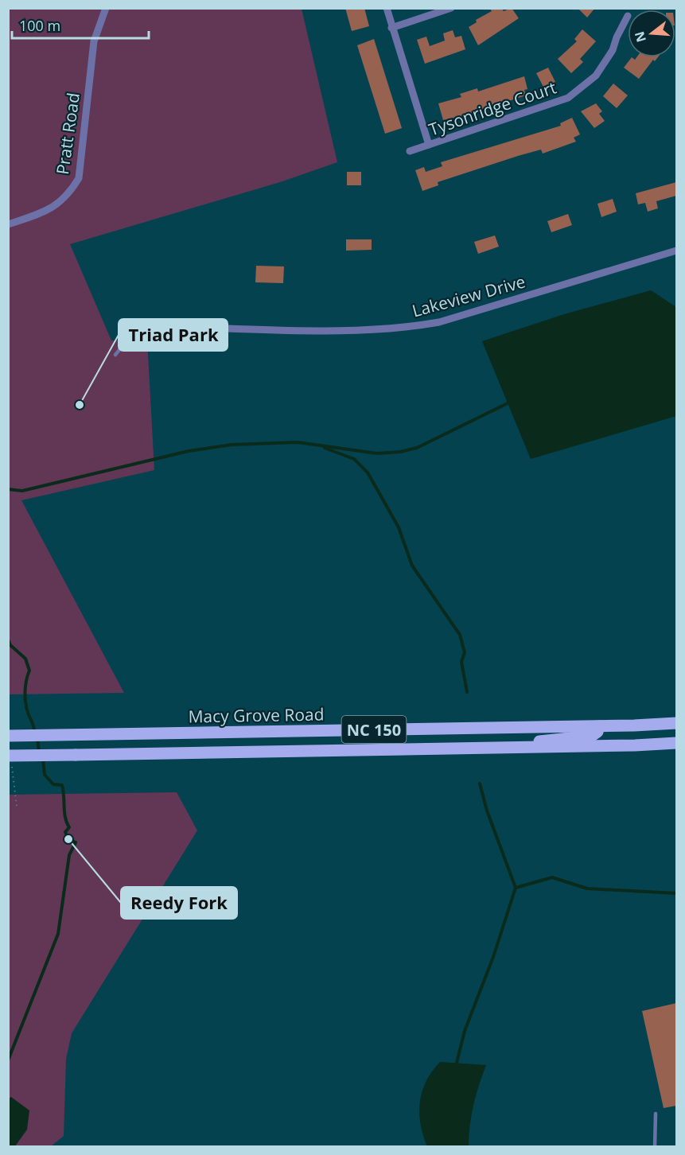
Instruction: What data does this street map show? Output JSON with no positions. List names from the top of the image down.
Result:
{
  "streets": {
    "main road": ["Macy Grove Road", "NC 150"],
    "street": ["Tysonridge Court", "Pratt Road", "Lakeview Drive"]
  },
  "places": ["Triad Park", "Reedy Fork"],
  "scale_bar": "100 m",
  "north": "left"
}
